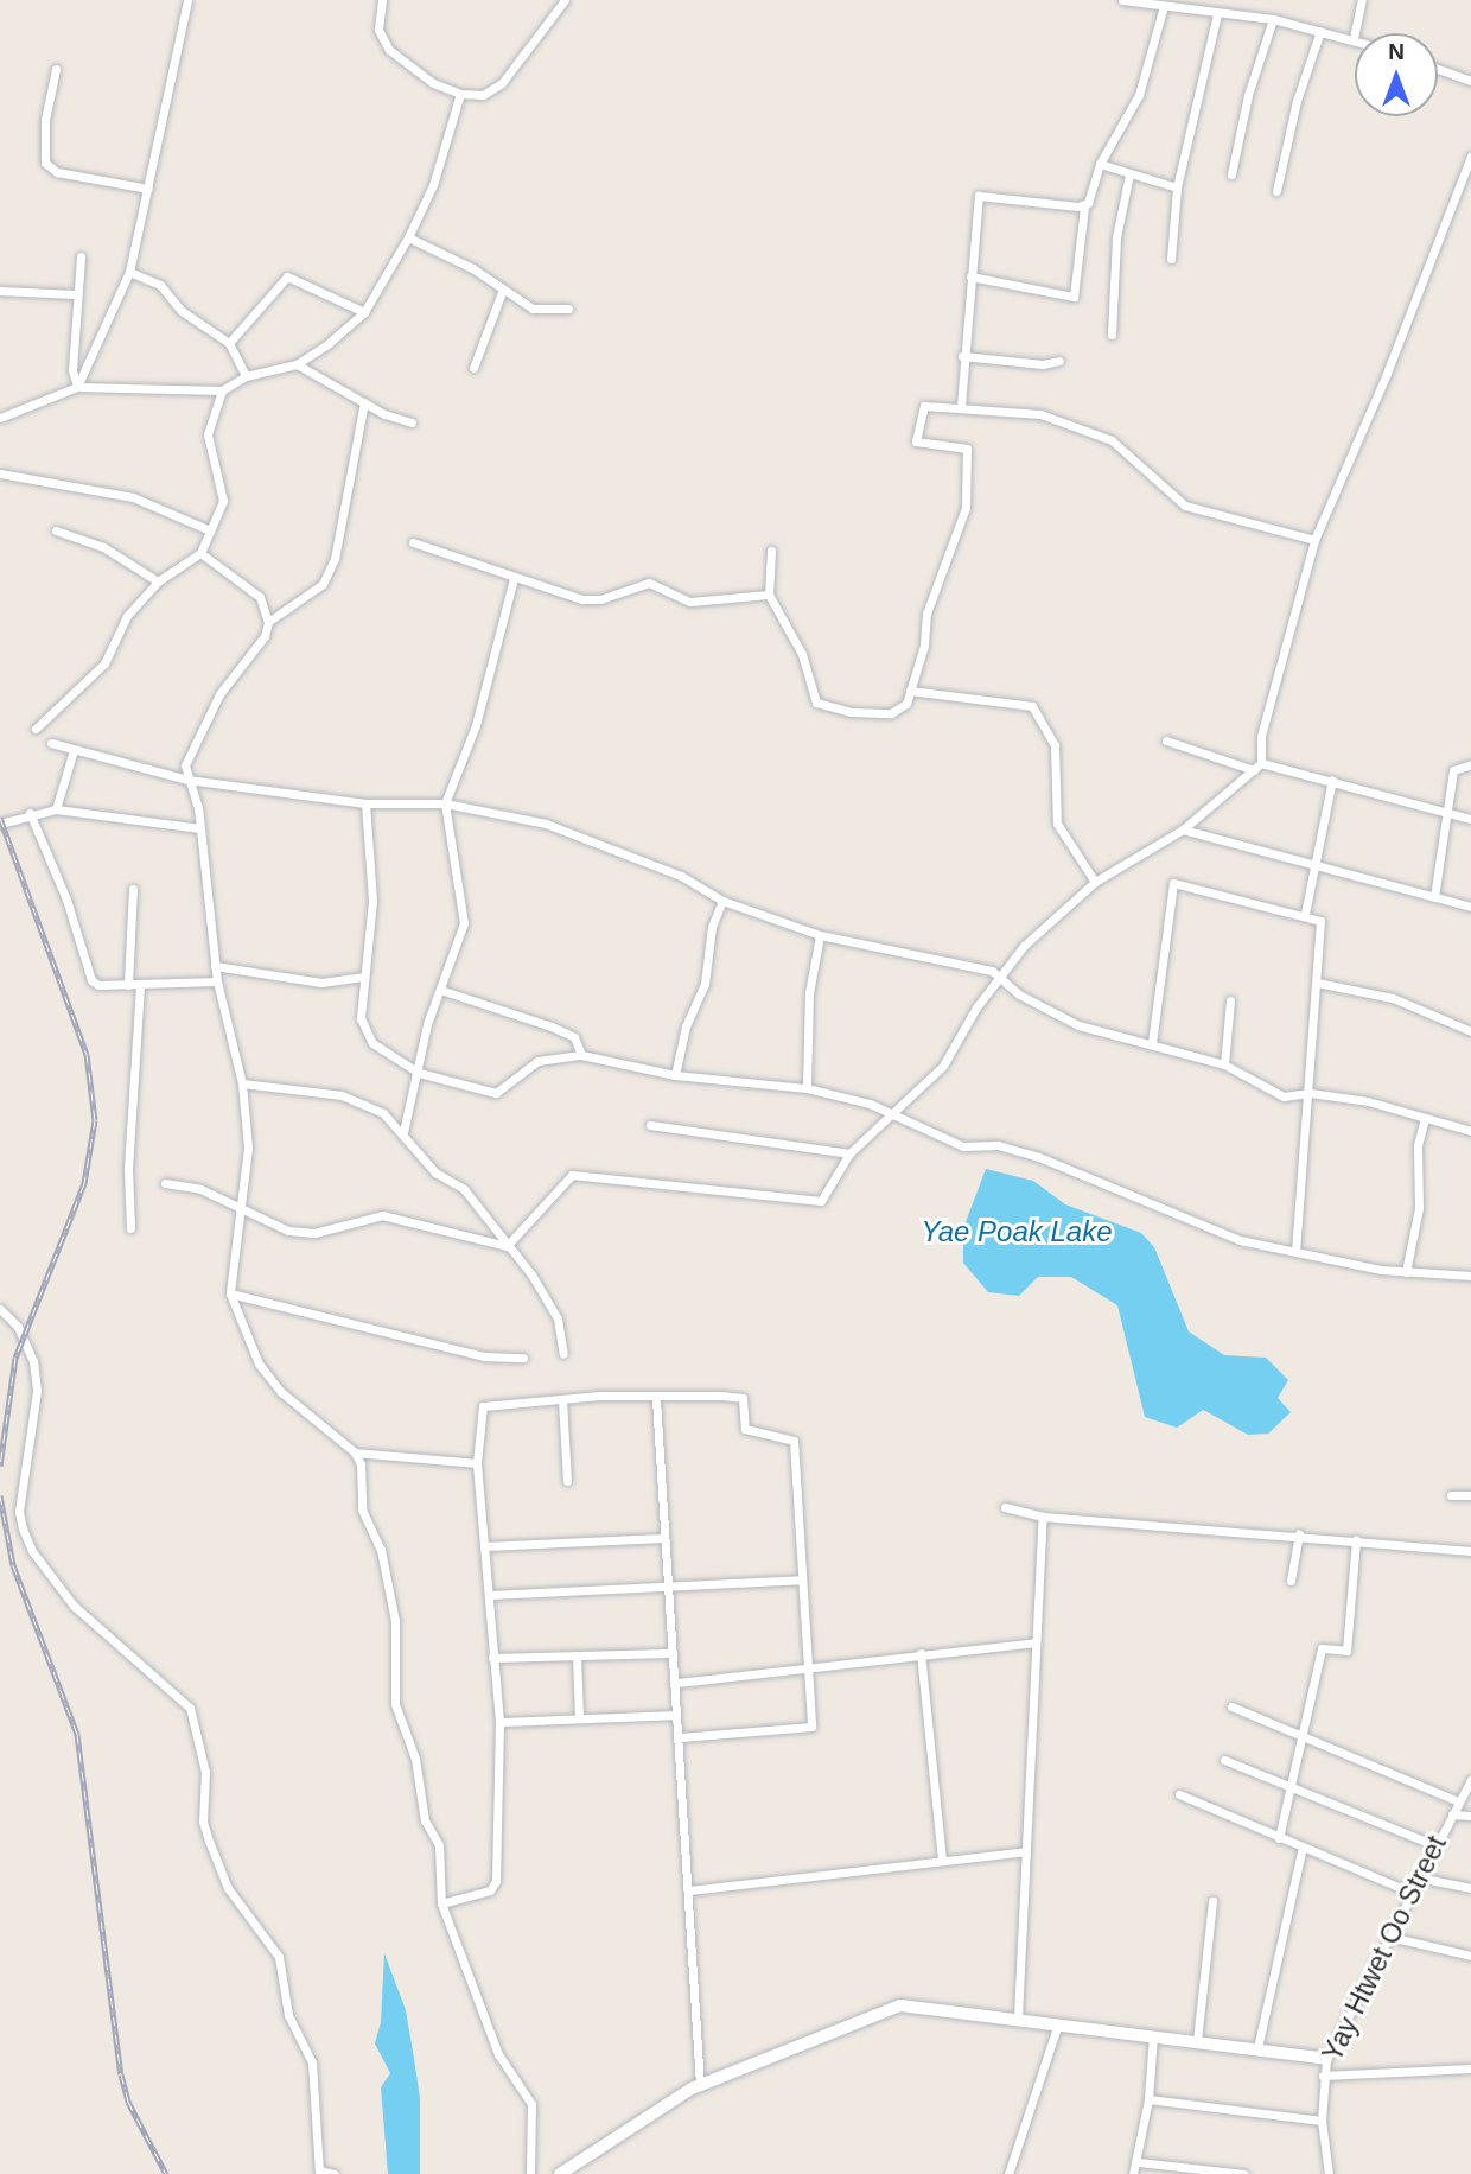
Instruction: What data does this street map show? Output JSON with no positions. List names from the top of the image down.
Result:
{
  "streets": {
    "street": ["Yay Htwet Oo Street"]
  },
  "water": ["Yae Poak Lake"],
  "north": "top"
}
